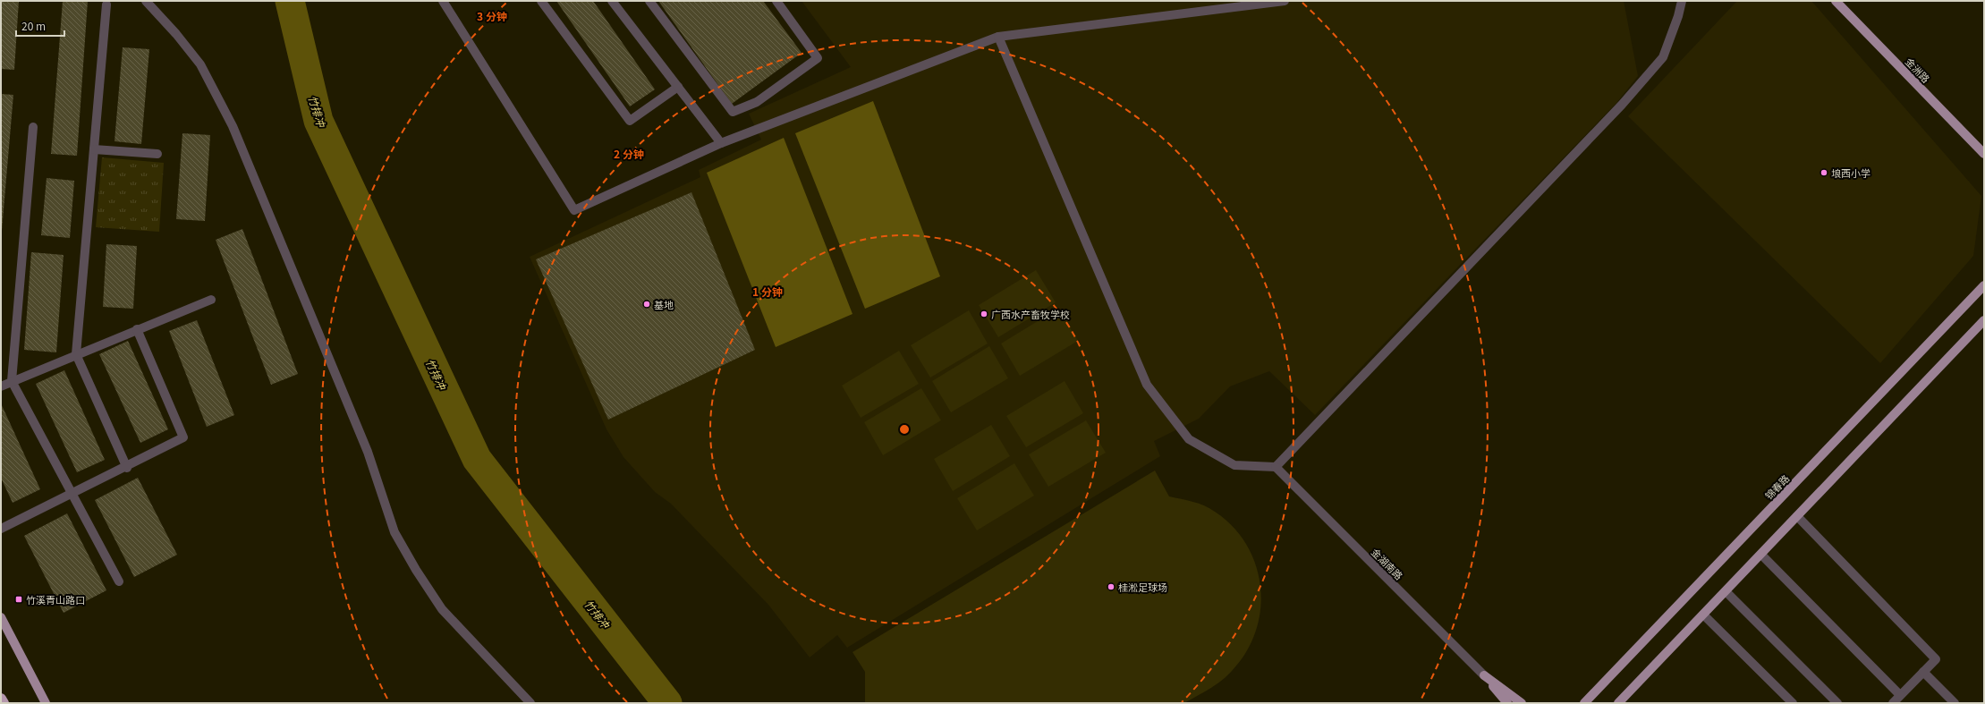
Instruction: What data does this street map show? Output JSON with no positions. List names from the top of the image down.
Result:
{
  "streets": {
    "main road": ["金洲路", "锦春路", "金湖南路"]
  },
  "water": ["竹排冲"],
  "places": {
    "other": [
      "埌西小学",
      "基地",
      "广西水产畜牧学校",
      "桂淞足球场"
    ],
    "transit": ["竹溪青山路口"]
  },
  "scale_bar": "20 m",
  "rings": ["3 分钟", "2 分钟", "1 分钟"]
}
